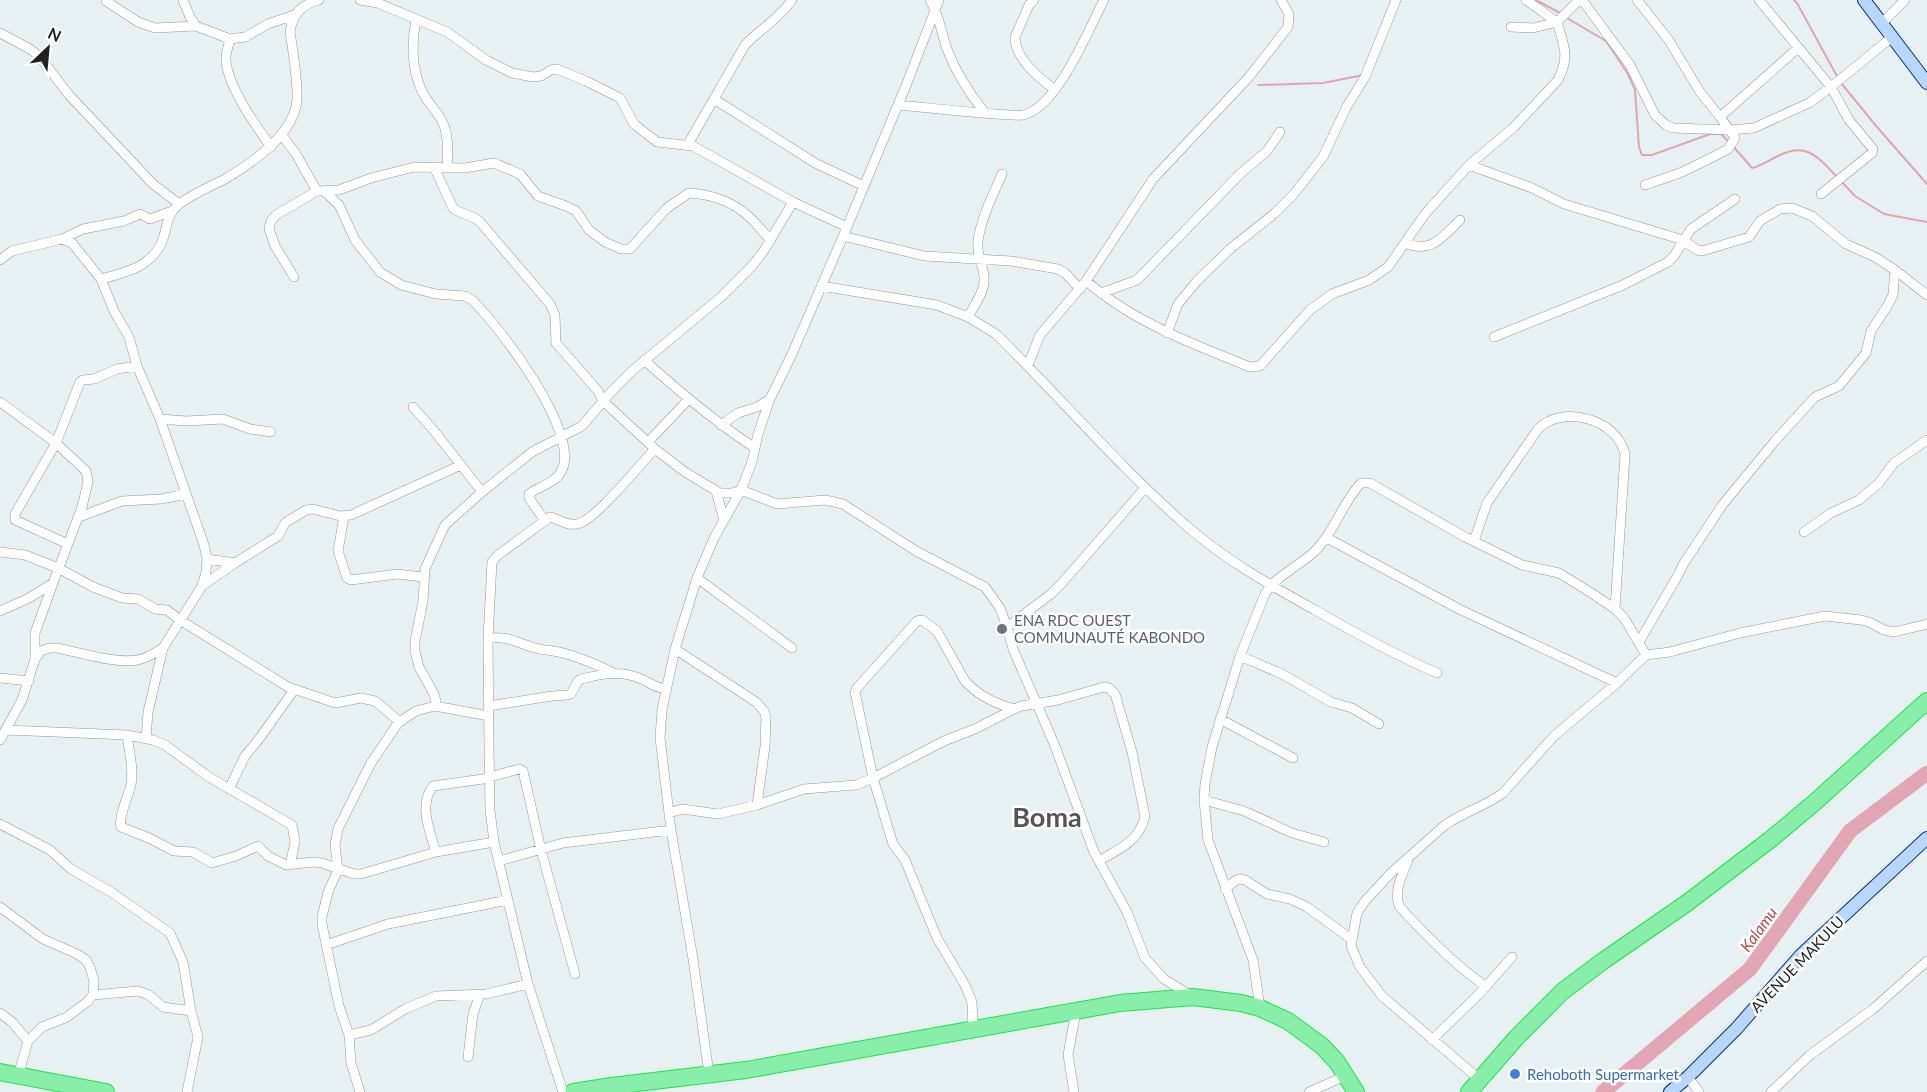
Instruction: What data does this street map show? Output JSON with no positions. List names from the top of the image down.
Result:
{
  "streets": {
    "main road": ["AVENUE MAKULU"]
  },
  "districts": ["Boma"],
  "water": ["Kalamu"],
  "places": ["ENA RDC OUEST COMMUNAUTÉ KABONDO", "Rehoboth Supermarket"],
  "north": "top right"
}
